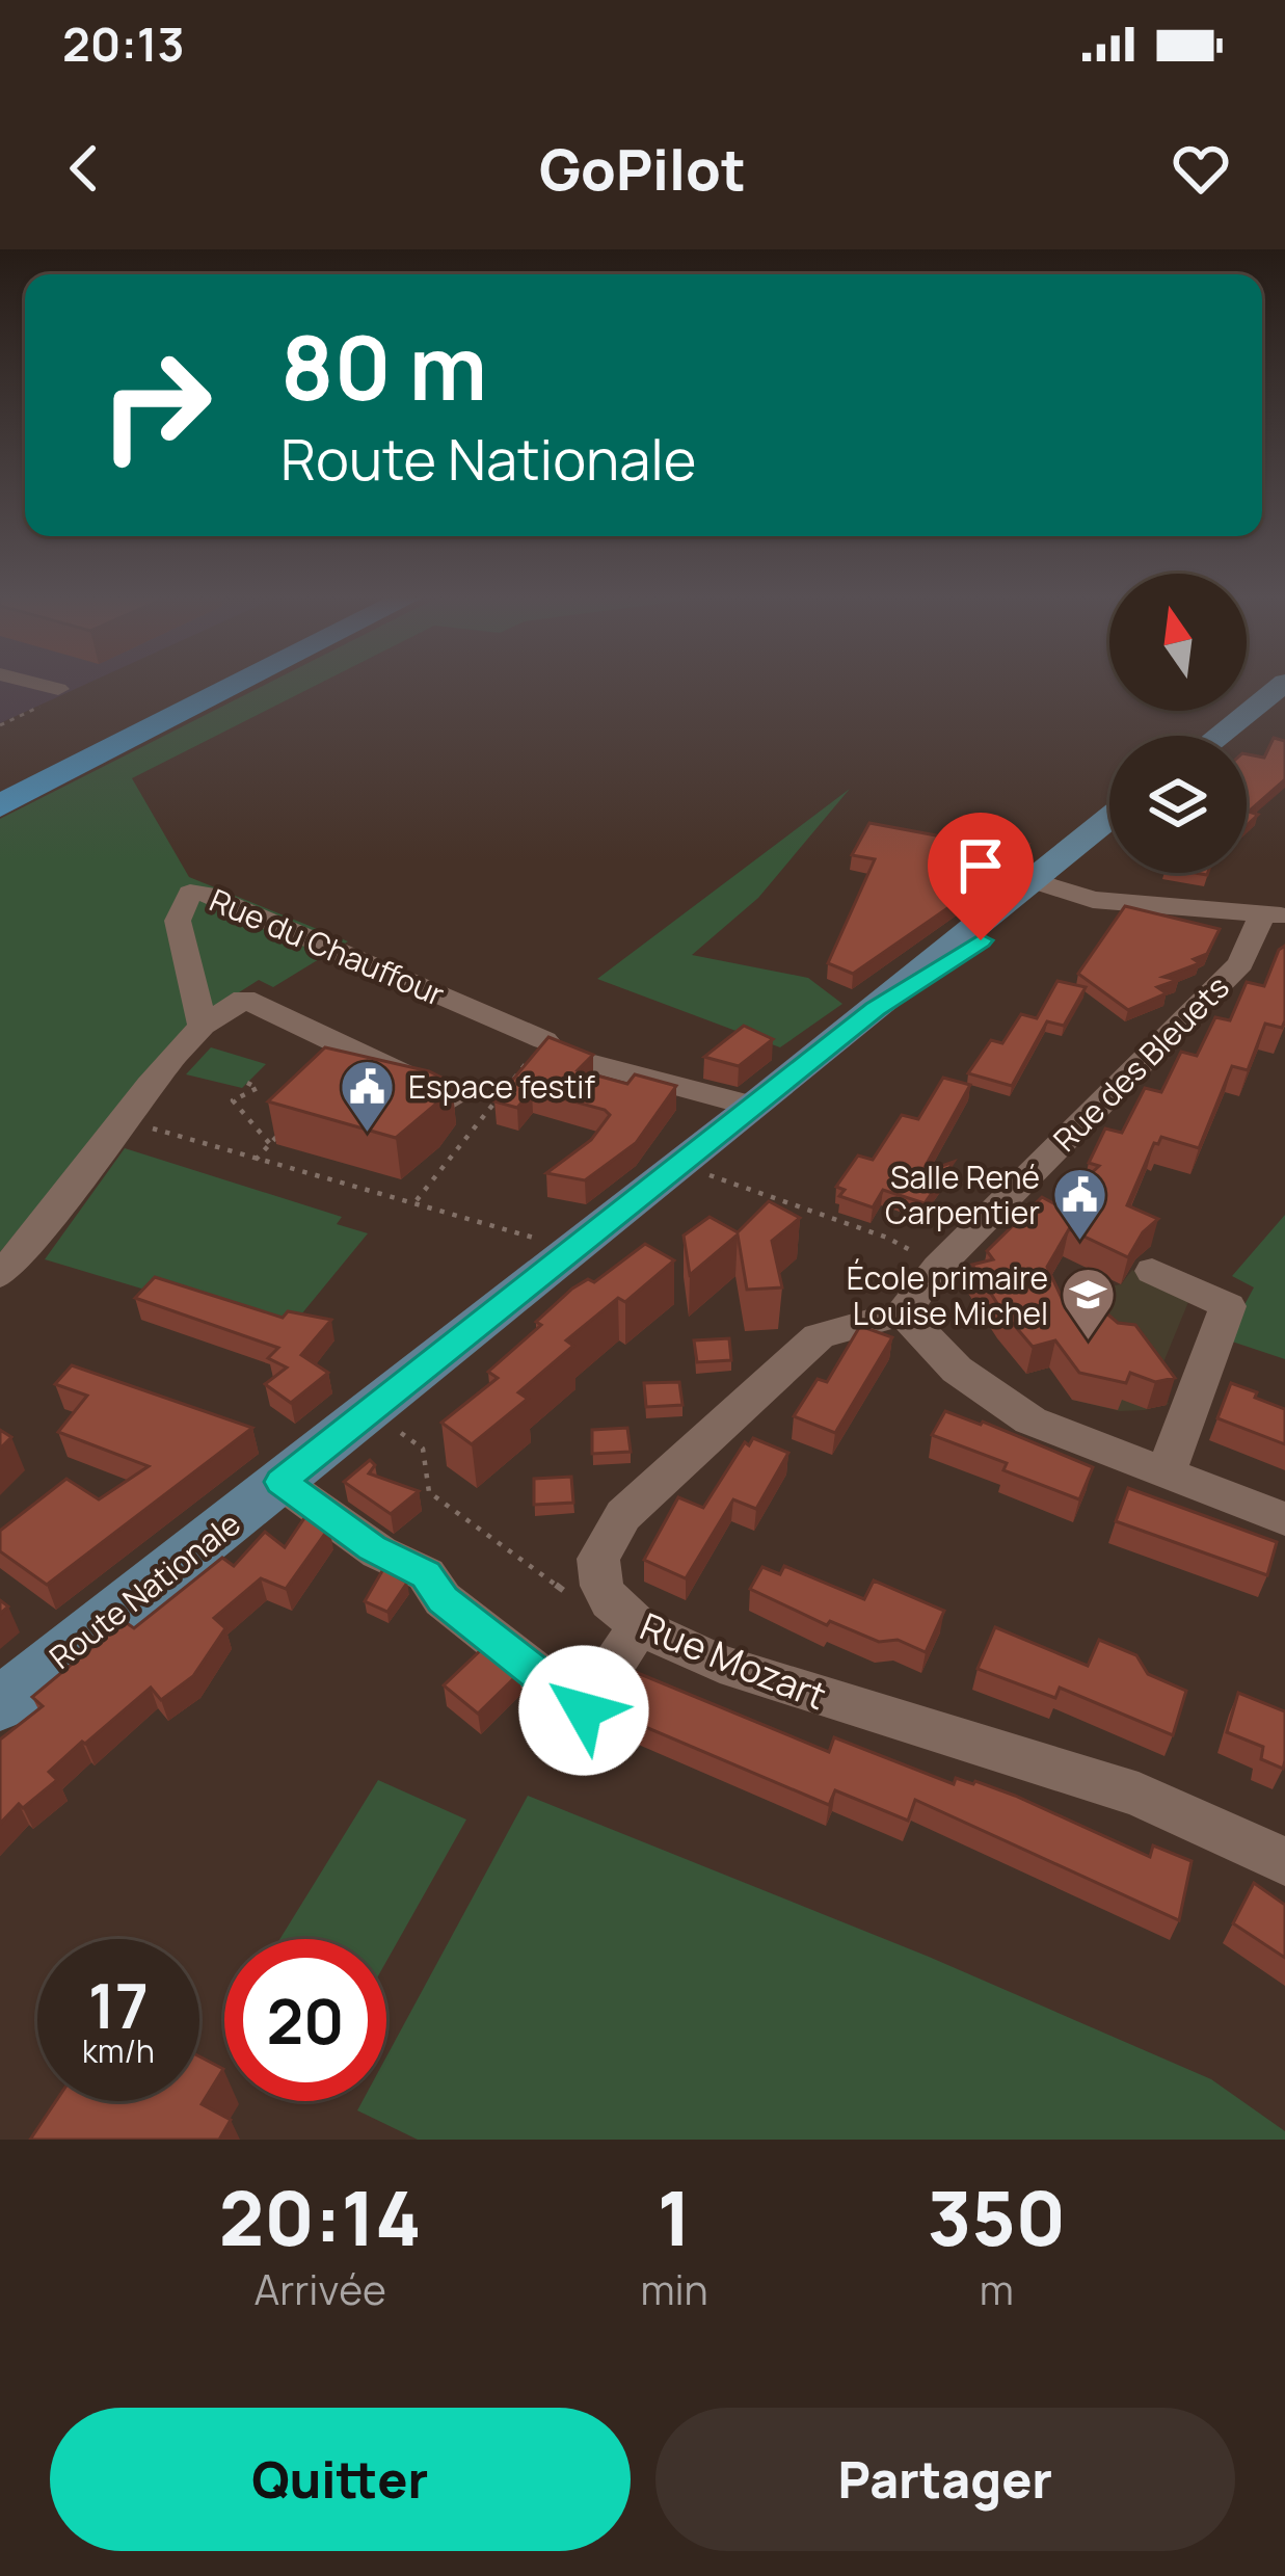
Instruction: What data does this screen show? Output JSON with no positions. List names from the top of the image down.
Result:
{
  "streets": {
    "main road": ["Route Nationale"],
    "street": ["Rue du Chauffour", "Rue des Bleuets", "Rue Mozart"]
  },
  "crossings": [
    ["Rue des Bleuets", "Rue Mozart"]
  ],
  "places": {
    "public building": ["Espace festif", "Salle René Carpentier"],
    "school or university": ["École primaire Louise Michel"]
  },
  "north": "top",
  "page": {
    "status": "20:13",
    "header": "GoPilot",
    "turn": ["80 m", "Route Nationale"],
    "speed": "17 km/h",
    "limit": "20",
    "eta": [
      "20:14",
      "Arrivée",
      "1",
      "min",
      "350",
      "m"
    ],
    "buttons": ["Quitter", "Partager"]
  }
}
